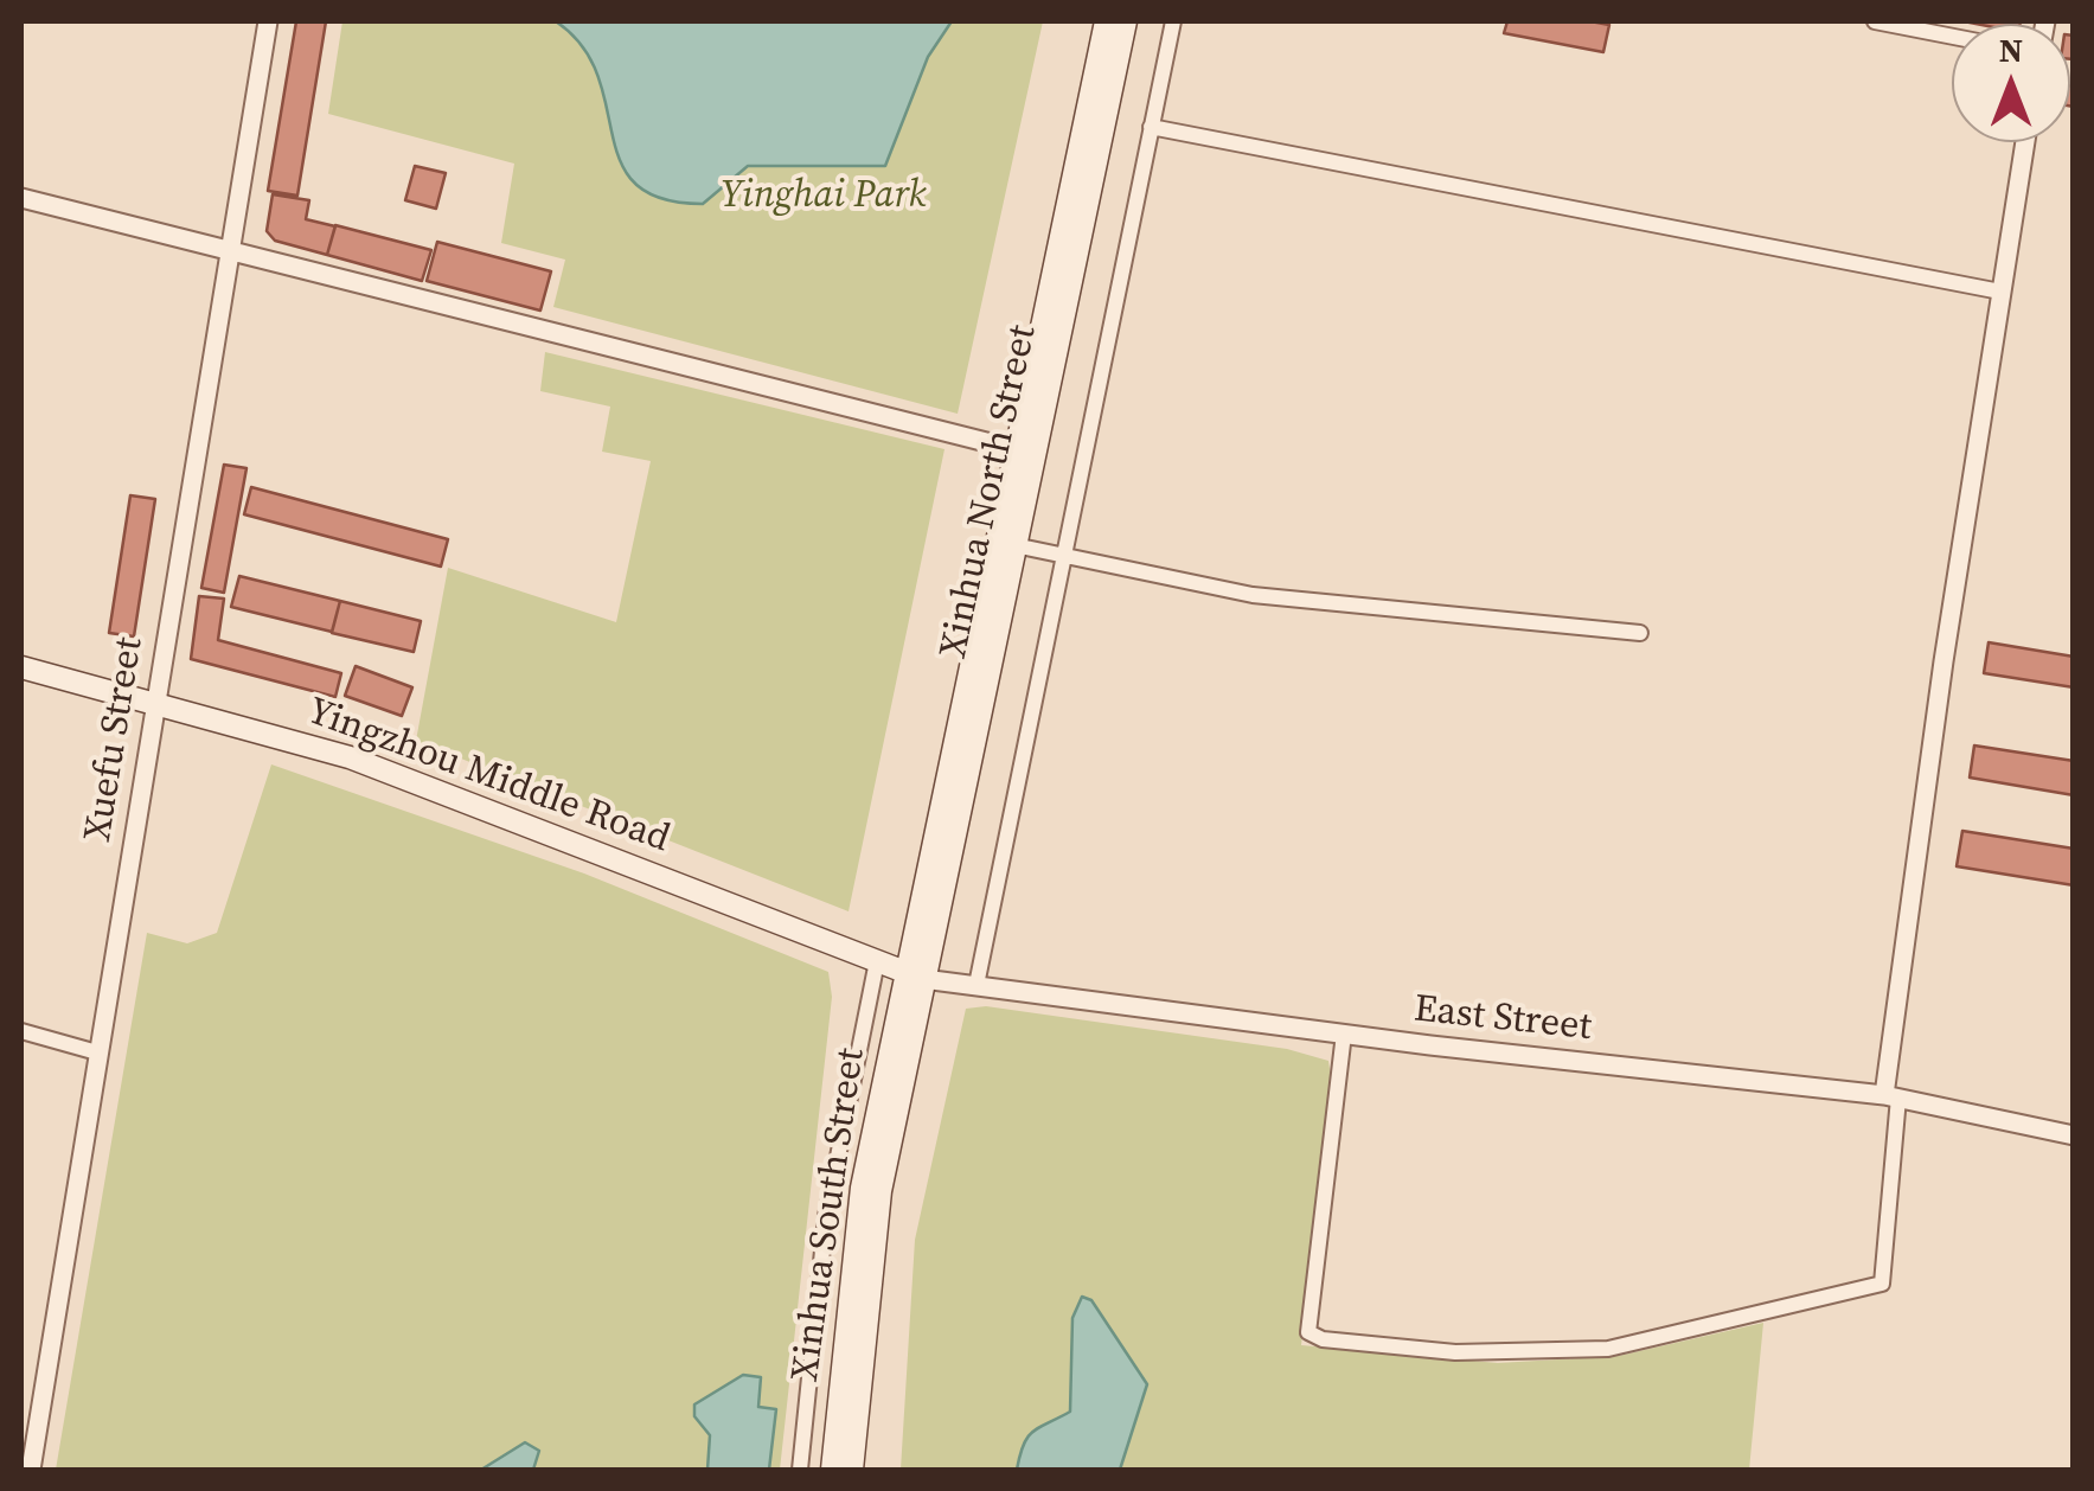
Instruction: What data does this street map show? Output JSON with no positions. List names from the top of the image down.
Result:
{
  "streets": {
    "main road": ["Xinhua North Street", "Yingzhou Middle Road", "Xinhua South Street"],
    "street": ["Xuefu Street", "East Street"]
  },
  "crossings": [
    ["Xinhua North Street", "Yingzhou Middle Road"],
    ["Xinhua North Street", "East Street"],
    ["Xinhua North Street", "Xinhua South Street"],
    ["Xuefu Street", "Yingzhou Middle Road"],
    ["Yingzhou Middle Road", "East Street"],
    ["Yingzhou Middle Road", "Xinhua South Street"],
    ["East Street", "Xinhua South Street"]
  ],
  "parks": ["Yinghai Park"],
  "north": "top"
}
